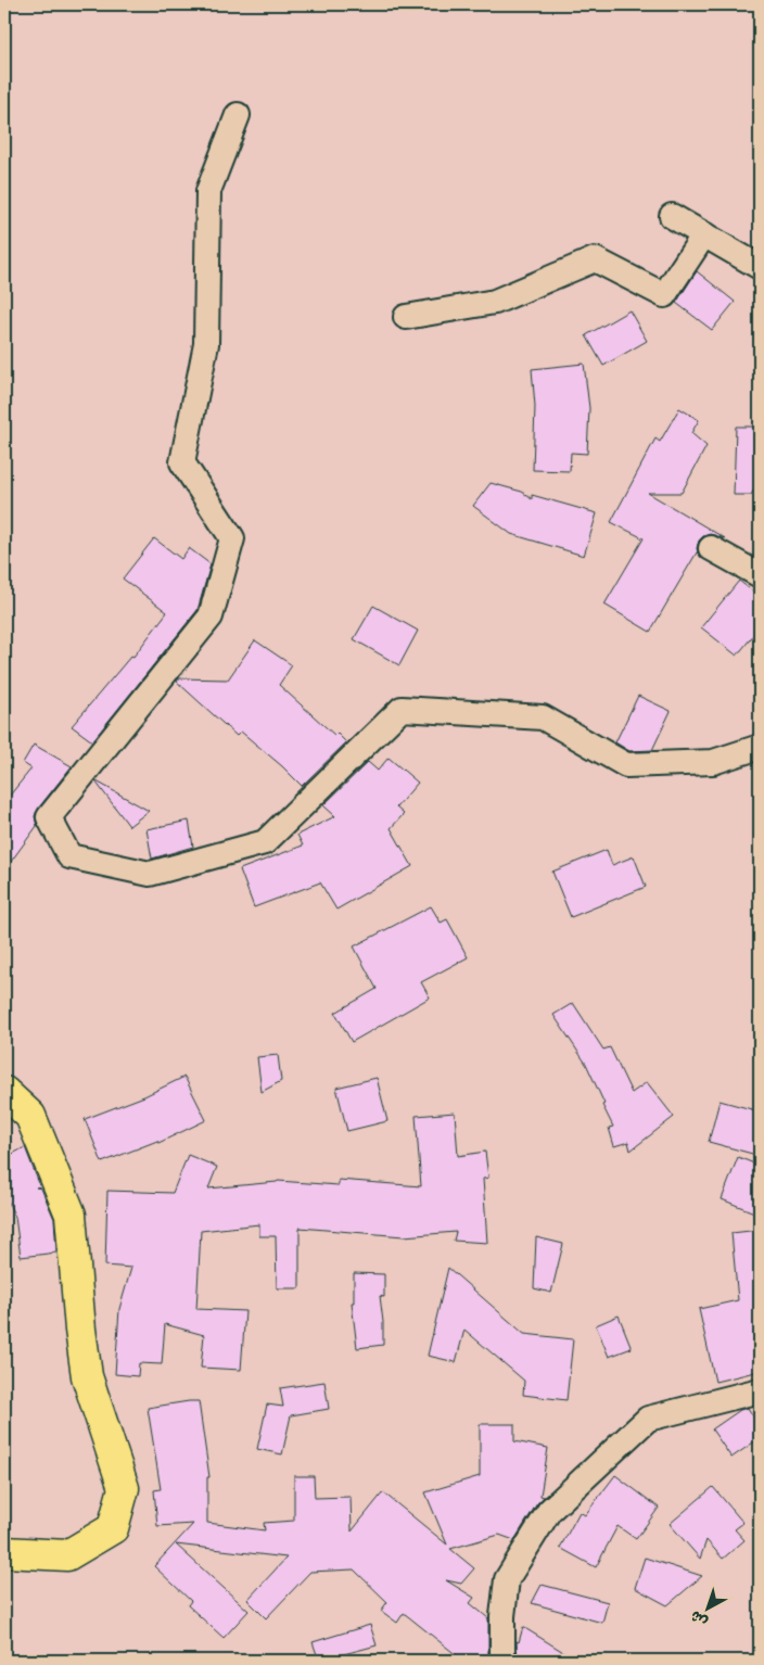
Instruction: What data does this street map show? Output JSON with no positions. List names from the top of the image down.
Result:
{
  "north": "bottom left"
}
